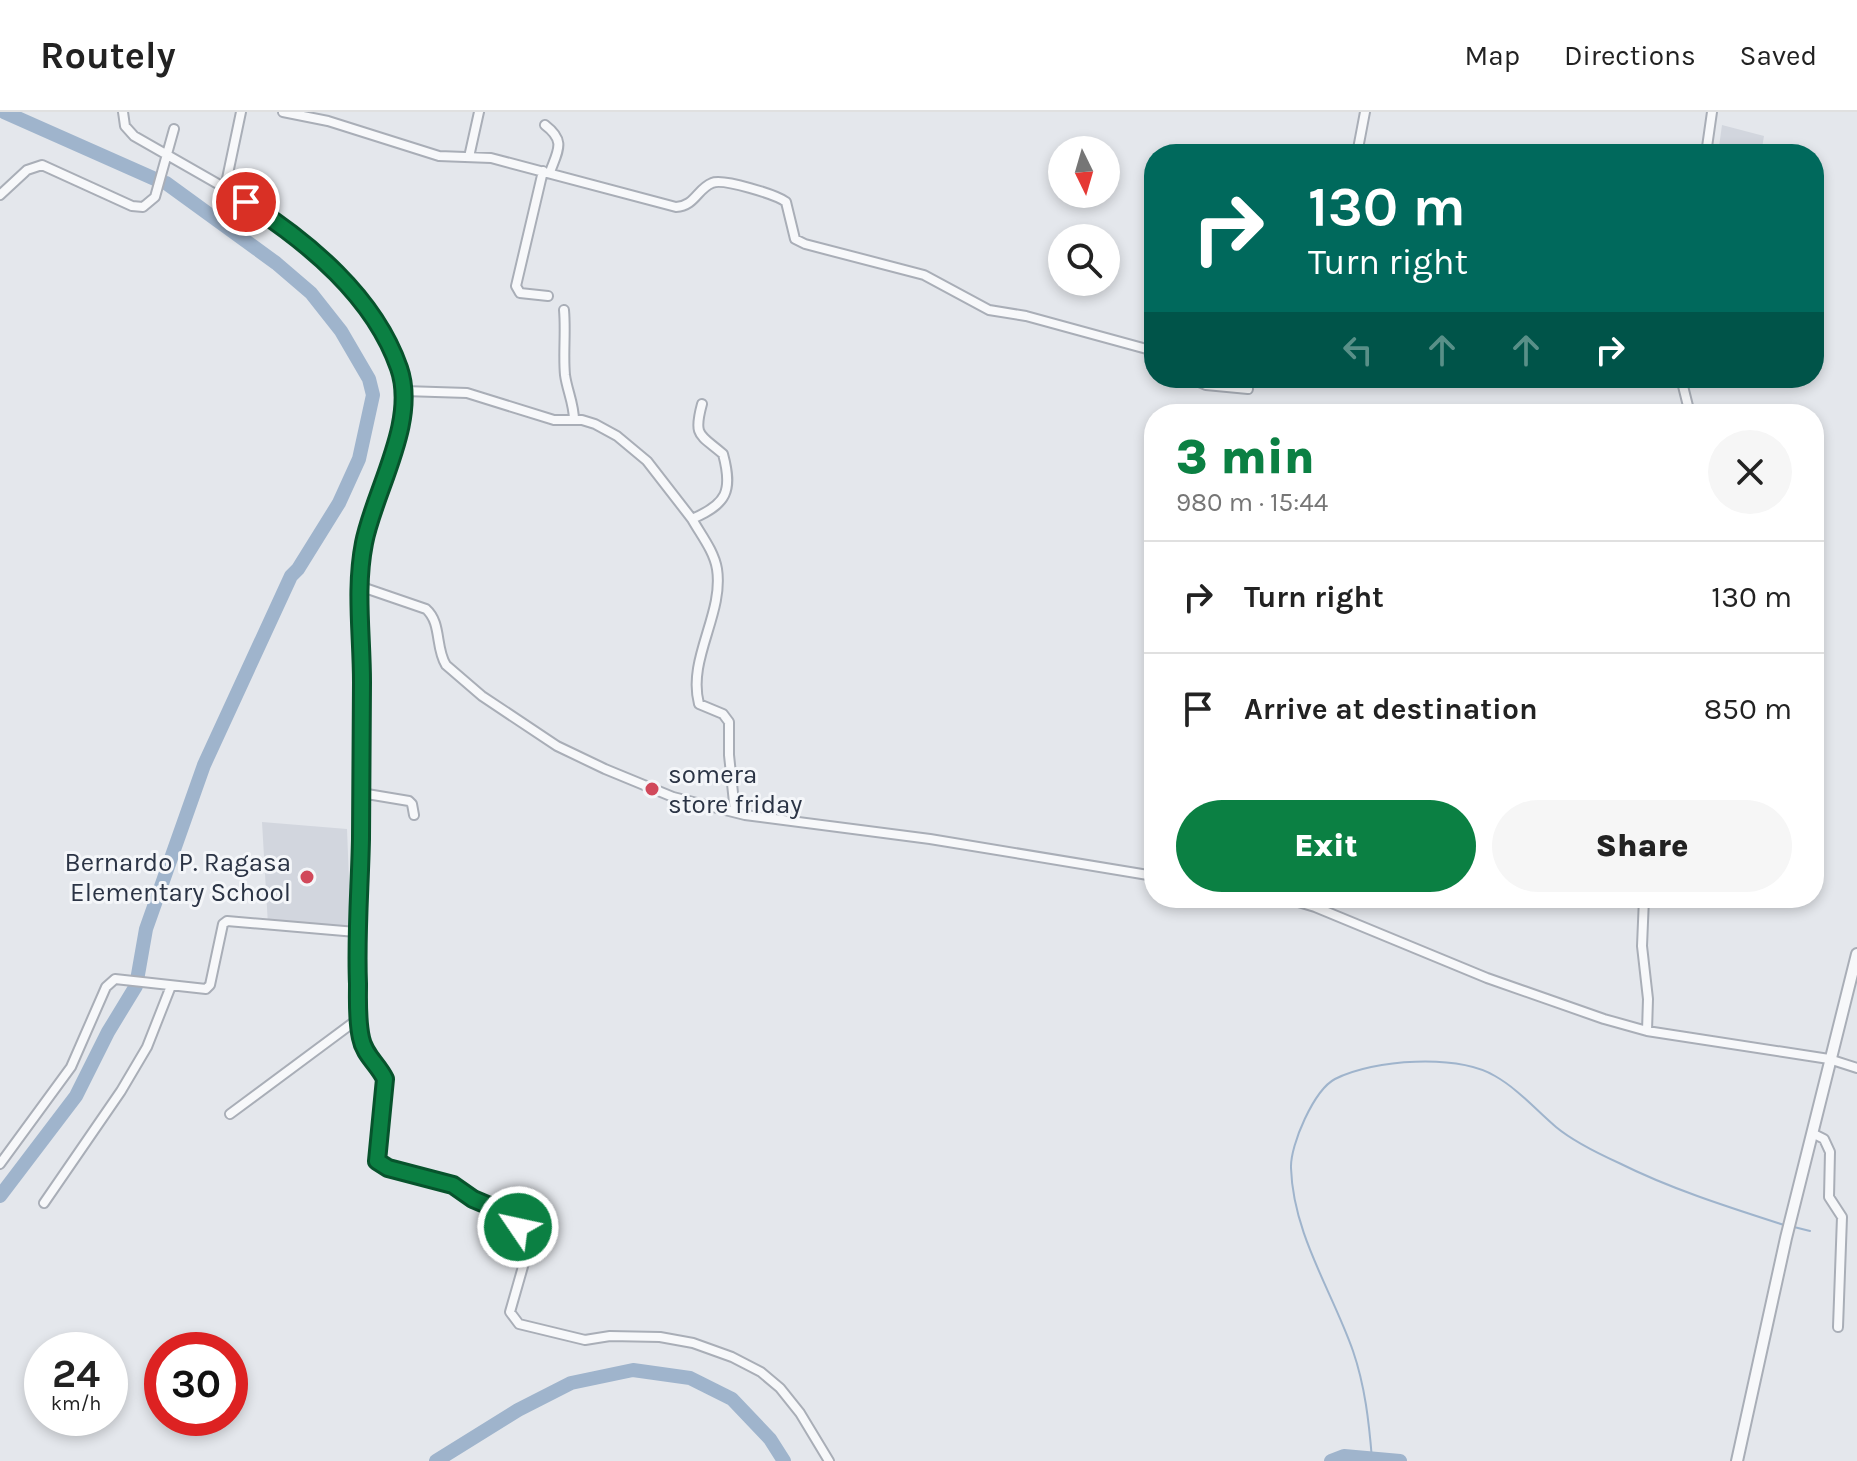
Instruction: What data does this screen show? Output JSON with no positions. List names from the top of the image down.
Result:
{
  "places": ["somera store friday", "Bernardo P. Ragasa Elementary School"],
  "north": "bottom",
  "page": {
    "header": "Routely",
    "nav": ["Map", "Directions", "Saved"],
    "turn": ["130 m", "Turn right"],
    "heading": ["3 min", "980 m · 15:44"],
    "list": [
      {
        "name": "Turn right",
        "value": "130 m"
      },
      {
        "name": "Arrive at destination",
        "value": "850 m"
      }
    ],
    "buttons": ["Exit", "Share"],
    "speed": "24 km/h",
    "limit": "30"
  }
}
